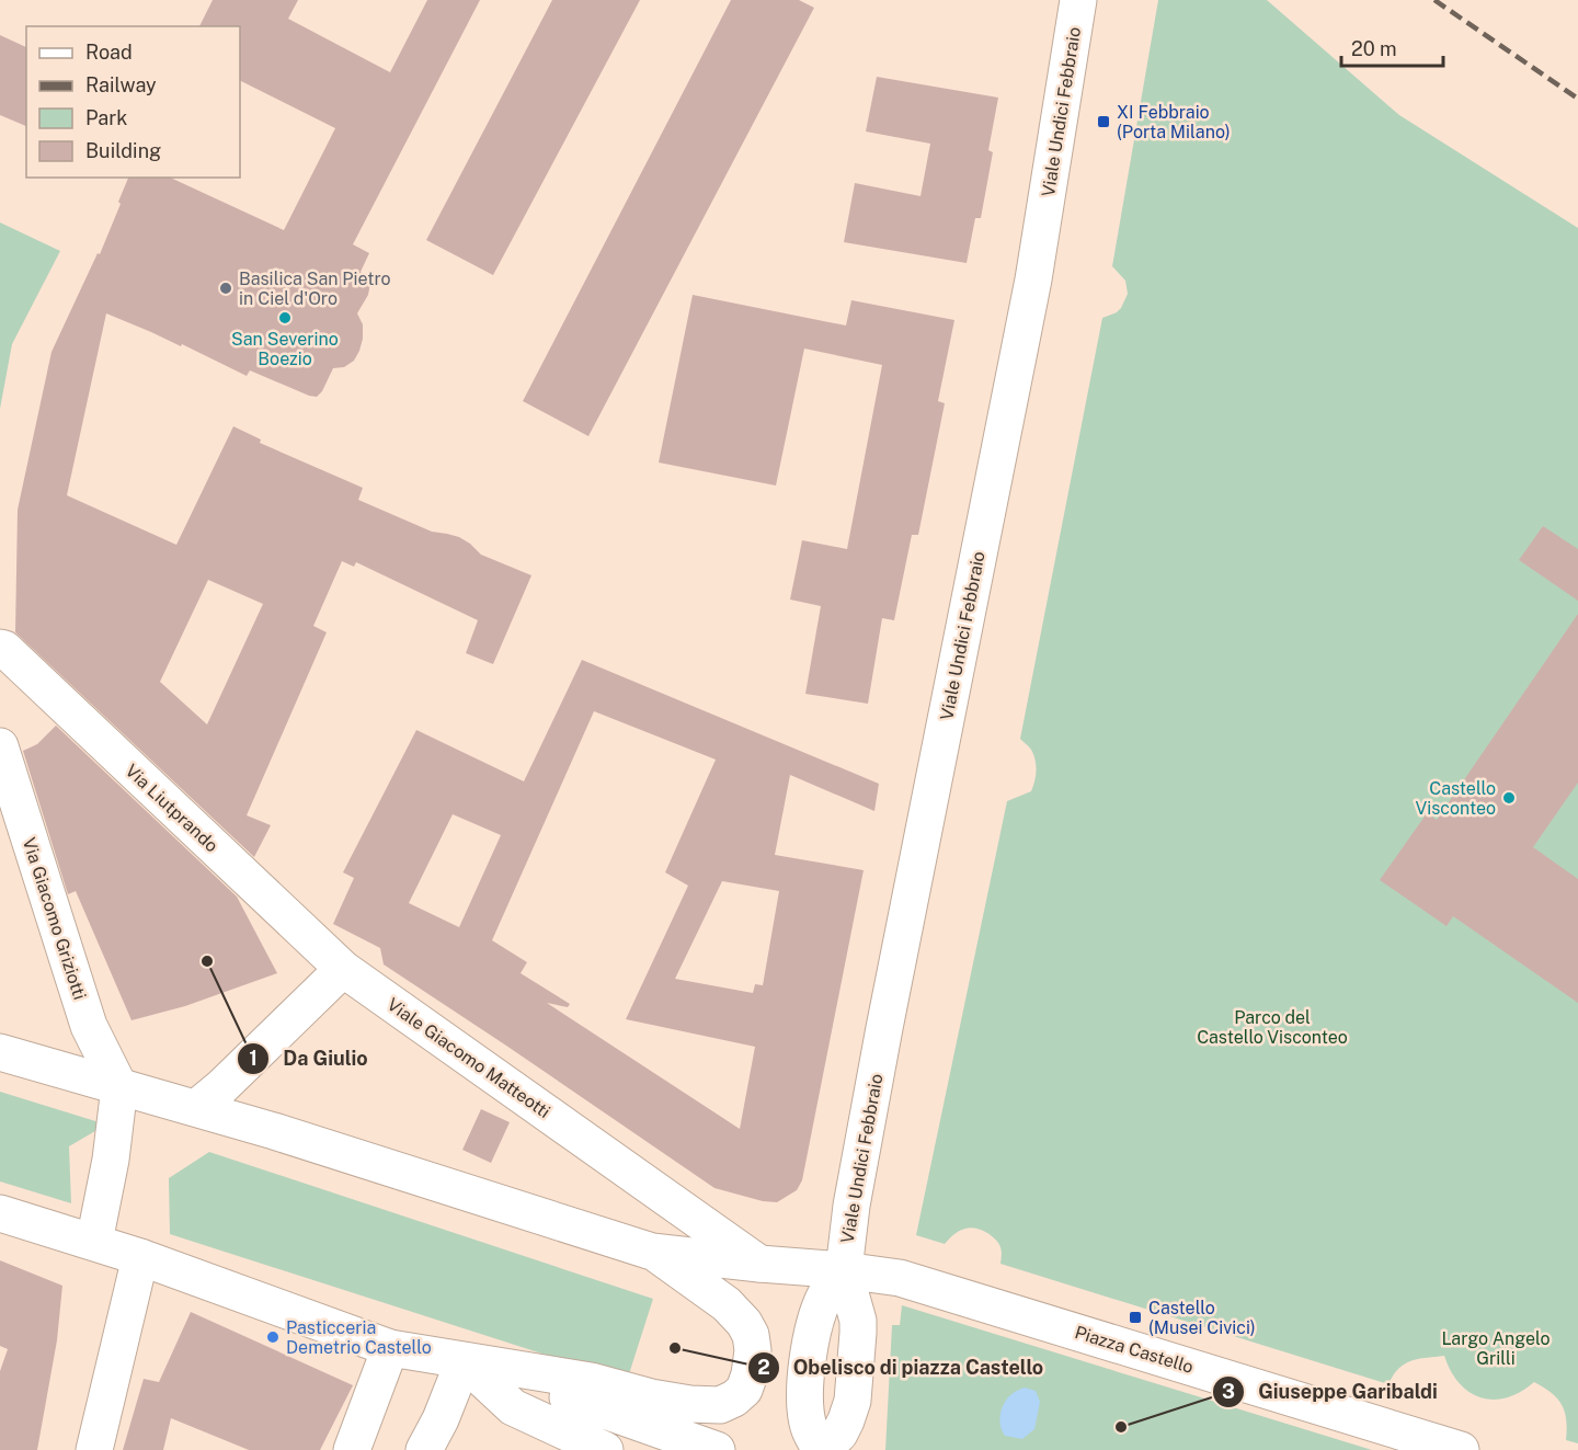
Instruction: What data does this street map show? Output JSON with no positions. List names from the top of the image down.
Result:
{
  "streets": {
    "street": [
      "Viale Undici Febbraio",
      "Via Liutprando",
      "Via Giacomo Griziotti",
      "Viale Giacomo Matteotti",
      "Piazza Castello"
    ]
  },
  "crossings": [
    ["Viale Undici Febbraio", "Piazza Castello"],
    ["Via Liutprando", "Viale Giacomo Matteotti"]
  ],
  "parks": ["Parco del Castello Visconteo", "Largo Angelo Grilli"],
  "places": {
    "transit": ["XI Febbraio (Porta Milano)", "Castello (Musei Civici)"],
    "other": [
      "Basilica San Pietro in Ciel d'Oro",
      "San Severino Boezio",
      "Castello Visconteo",
      "Da Giulio",
      "Pasticceria Demetrio Castello",
      "Obelisco di piazza Castello",
      "Giuseppe Garibaldi"
    ]
  },
  "legend": [
    "Road",
    "Railway",
    "Park",
    "Building"
  ],
  "scale_bar": "20 m"
}
